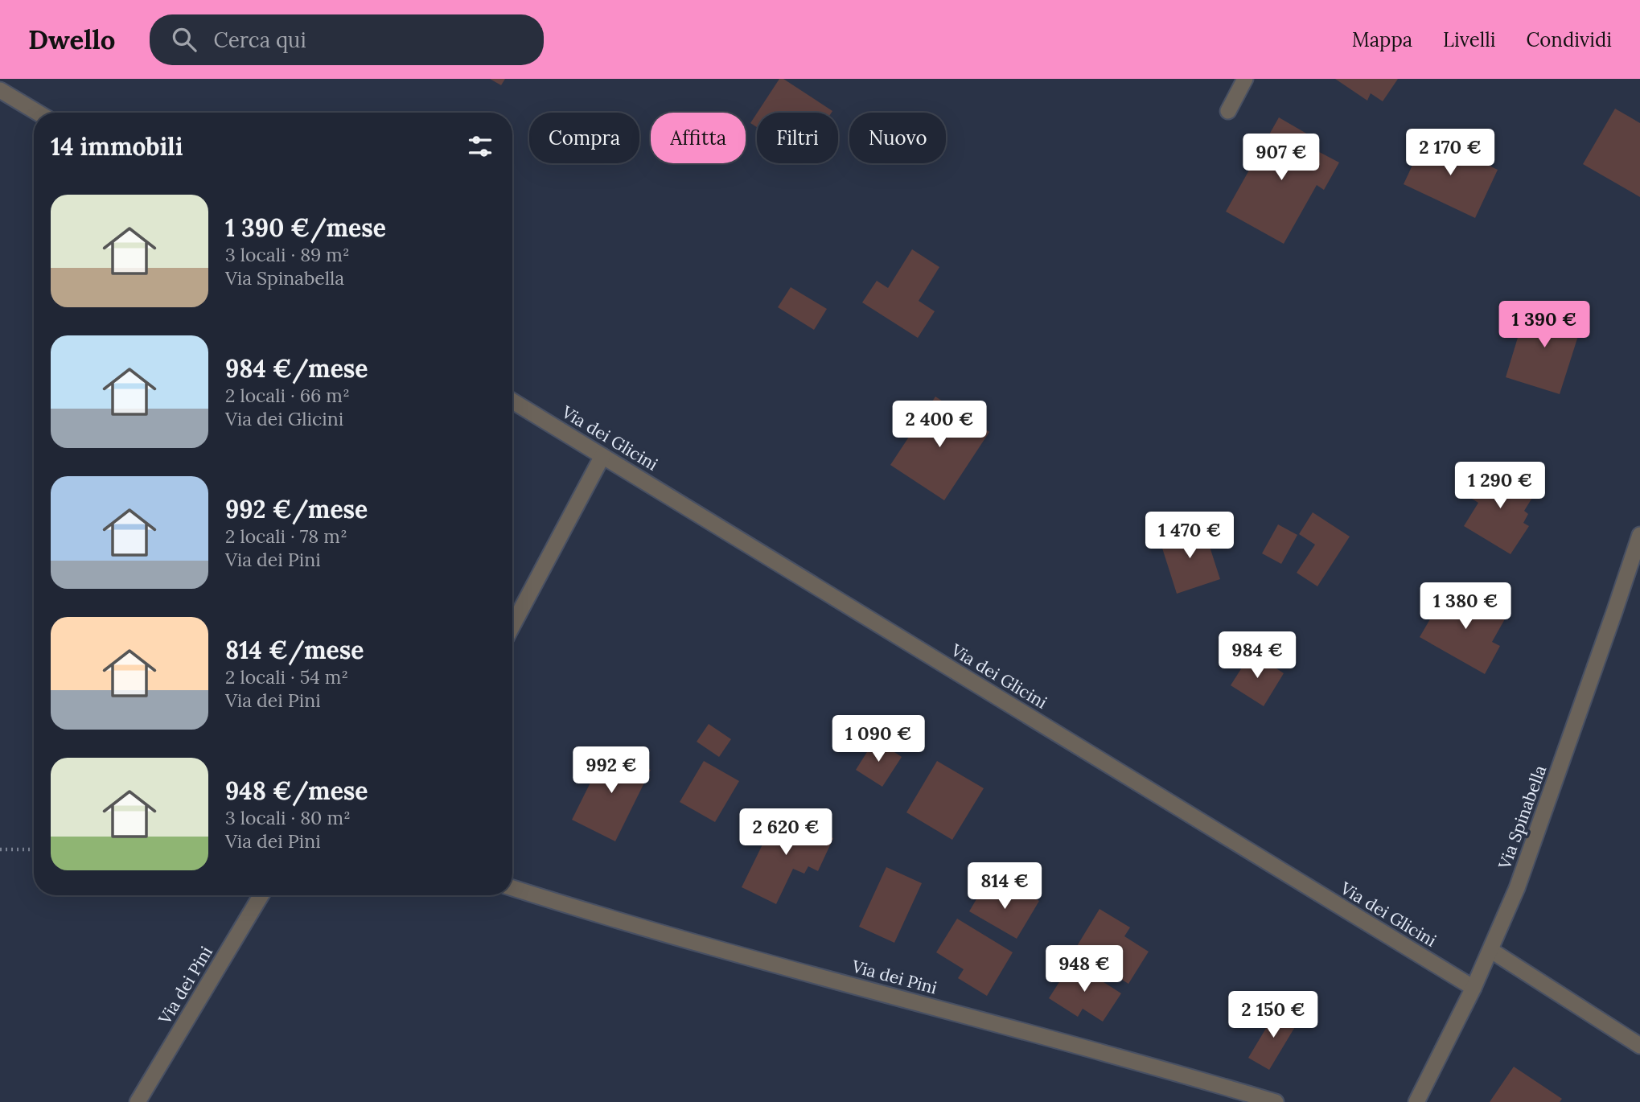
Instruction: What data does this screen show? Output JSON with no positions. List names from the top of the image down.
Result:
{
  "streets": {
    "street": ["Via dei Glicini", "Via Spinabella", "Via dei Pini"]
  },
  "crossings": [
    ["Via dei Glicini", "Via Spinabella"]
  ],
  "page": {
    "header": "Dwello",
    "search": "Cerca qui",
    "nav": ["Mappa", "Livelli", "Condividi"],
    "chip": [
      "Compra",
      "Affitta",
      "Filtri",
      "Nuovo"
    ],
    "heading": "14 immobili",
    "price": [
      "2 170 €",
      "907 €",
      "1 390 €",
      "2 400 €",
      "1 290 €",
      "1 470 €",
      "1 380 €",
      "984 €",
      "1 090 €",
      "992 €",
      "2 620 €",
      "814 €",
      "948 €",
      "2 150 €"
    ],
    "list": [
      {
        "name": "1 390 €/mese",
        "note": "3 locali · 89 m² · Via Spinabella"
      },
      {
        "name": "984 €/mese",
        "note": "2 locali · 66 m² · Via dei Glicini"
      },
      {
        "name": "992 €/mese",
        "note": "2 locali · 78 m² · Via dei Pini"
      },
      {
        "name": "814 €/mese",
        "note": "2 locali · 54 m² · Via dei Pini"
      },
      {
        "name": "948 €/mese",
        "note": "3 locali · 80 m² · Via dei Pini"
      }
    ]
  }
}
